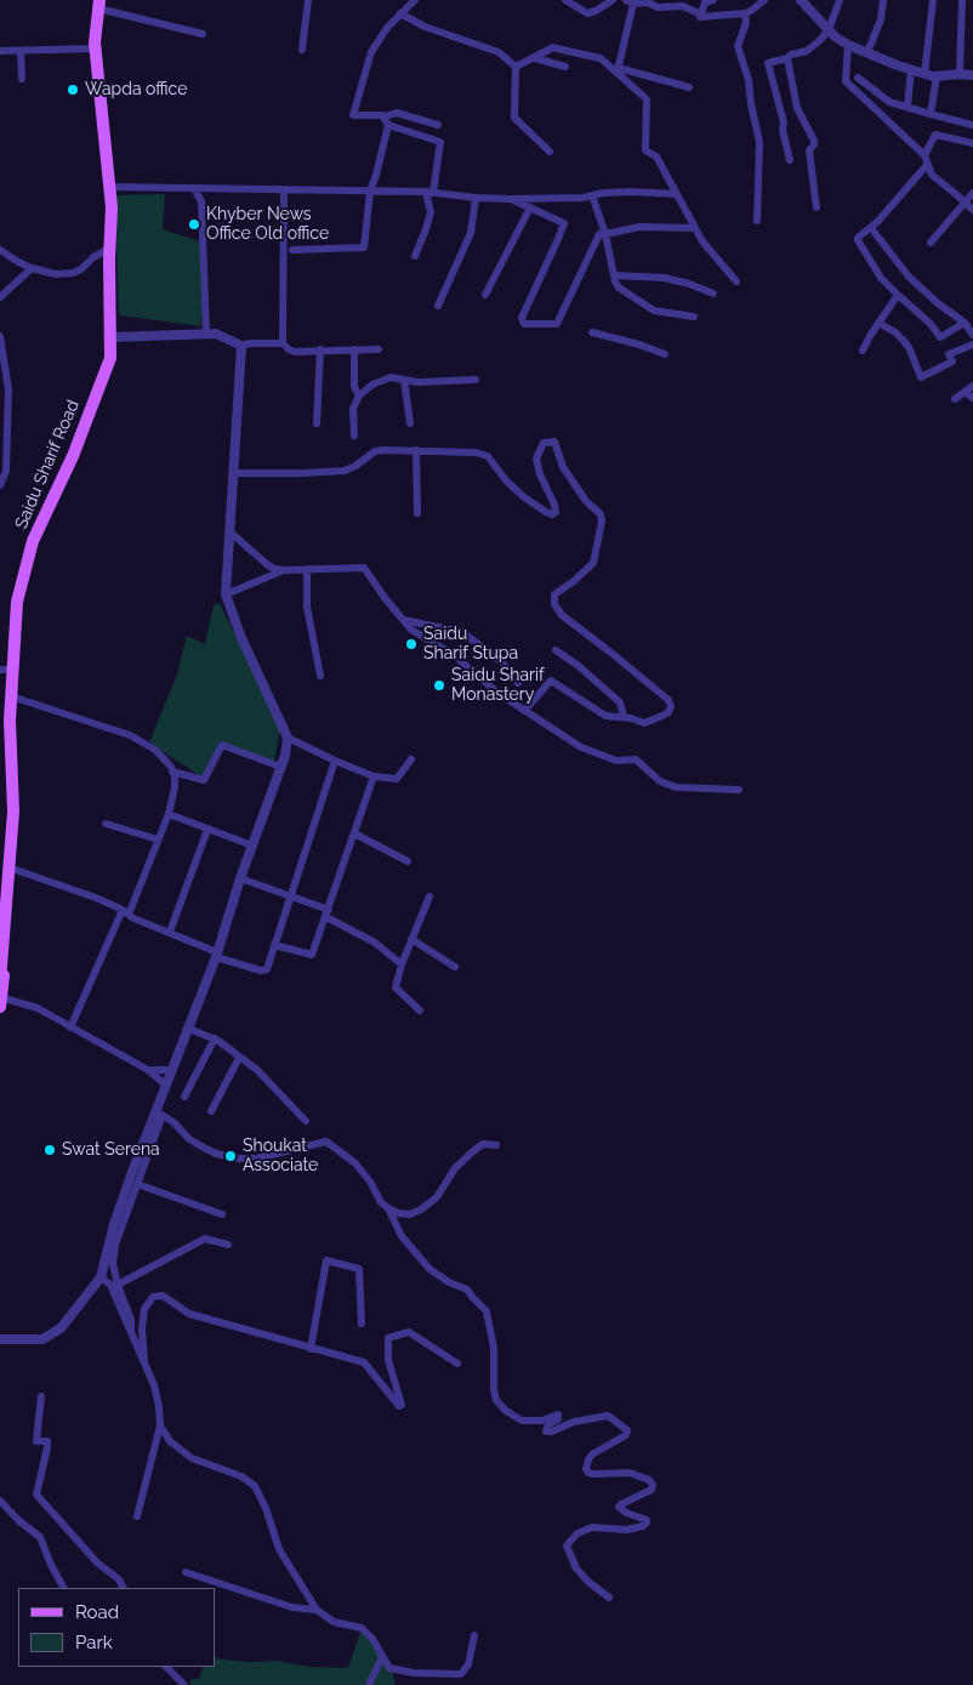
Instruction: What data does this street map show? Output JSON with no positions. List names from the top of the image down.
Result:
{
  "streets": {
    "main road": ["Saidu Sharif Road"]
  },
  "places": [
    "Wapda office",
    "Khyber News Office Old office",
    "Saidu Sharif Stupa",
    "Saidu Sharif Monastery",
    "Swat Serena",
    "Shoukat Associate"
  ],
  "legend": ["Road", "Park"]
}
